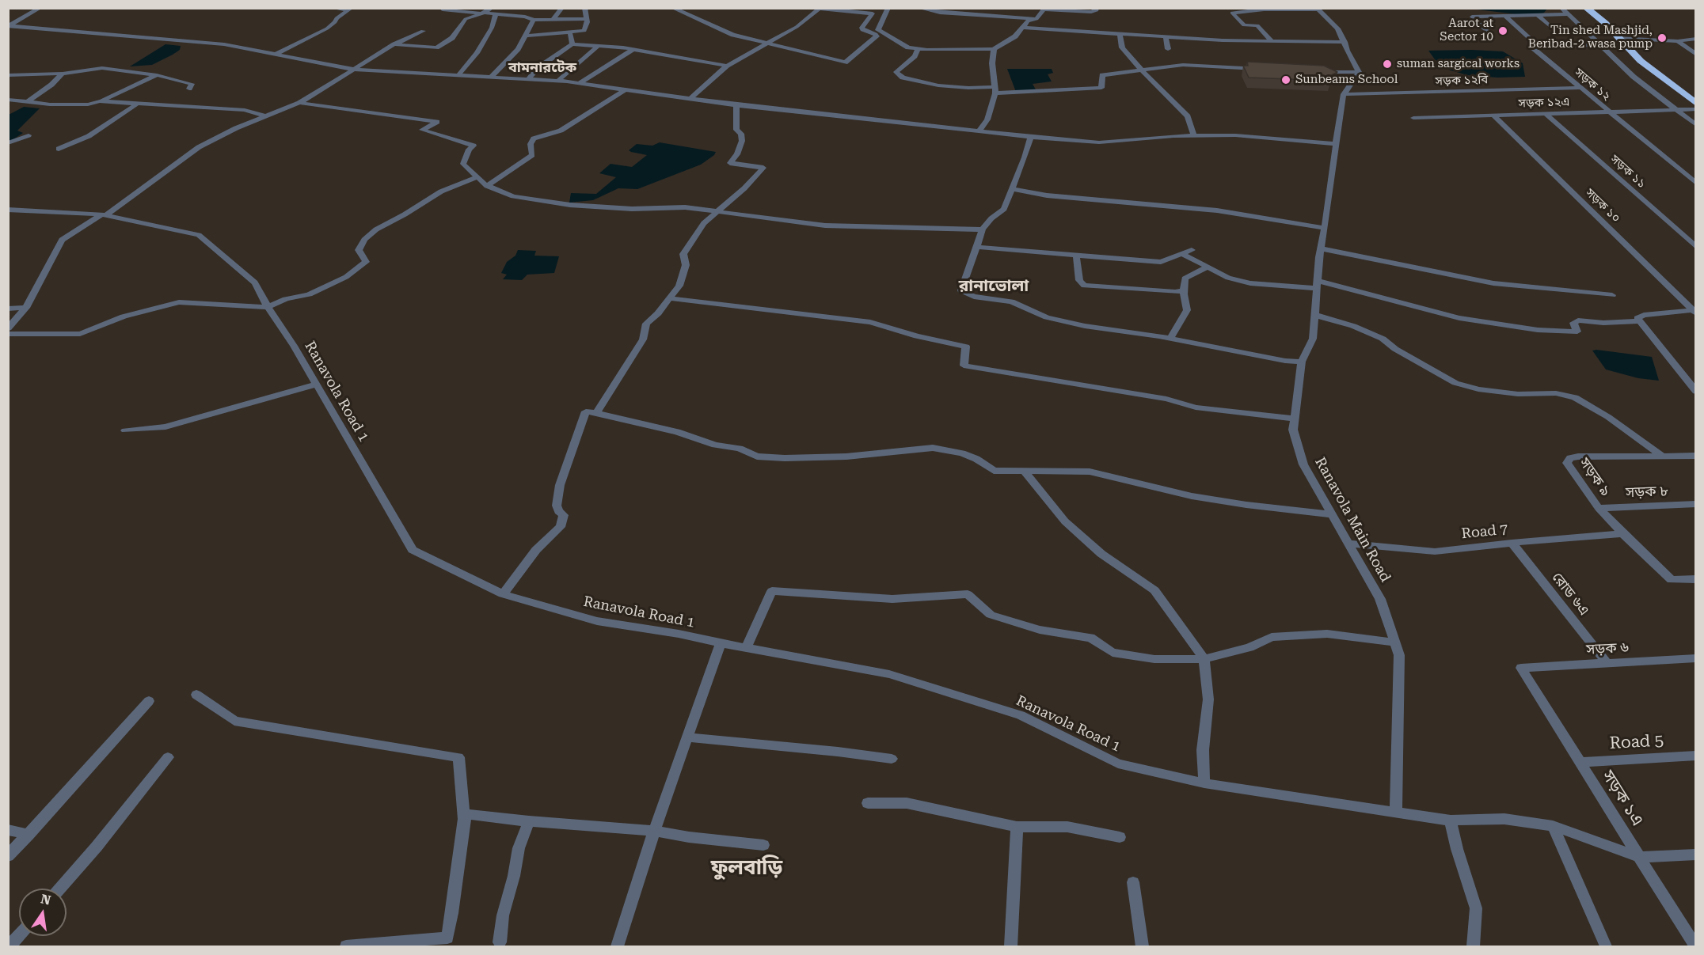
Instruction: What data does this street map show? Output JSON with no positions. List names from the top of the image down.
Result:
{
  "streets": {
    "street": [
      "সড়ক ১২বি",
      "সড়ক ১২",
      "সড়ক ১২এ",
      "সড়ক ১১",
      "সড়ক ১০",
      "Ranavola Road 1",
      "সড়ক ৯",
      "সড়ক ৮",
      "Ranavola Main Road",
      "Road 7",
      "রোড ৬এ",
      "সড়ক ৬",
      "Road 5",
      "সড়ক ১এ"
    ]
  },
  "crossings": [
    ["সড়ক ১২বি", "সড়ক ১২"],
    ["সড়ক ১২বি", "Ranavola Main Road"],
    ["সড়ক ১২", "সড়ক ১২এ"],
    ["সড়ক ১২এ", "সড়ক ১১"],
    ["সড়ক ১২এ", "সড়ক ১০"],
    ["Ranavola Road 1", "Ranavola Main Road"],
    ["Ranavola Road 1", "সড়ক ১এ"],
    ["সড়ক ৯", "সড়ক ৮"],
    ["সড়ক ৯", "Road 7"],
    ["Ranavola Main Road", "Road 7"],
    ["Road 7", "রোড ৬এ"],
    ["রোড ৬এ", "সড়ক ৬"],
    ["সড়ক ৬", "সড়ক ১এ"],
    ["Road 5", "সড়ক ১এ"]
  ],
  "districts": ["বামনারটেক", "রানাভোলা", "ফুলবাড়ি"],
  "places": [
    "Aarot at Sector 10",
    "Tin shed Mashjid, Beribad-2 wasa pump",
    "suman sargical works",
    "Sunbeams School"
  ],
  "north": "top"
}
